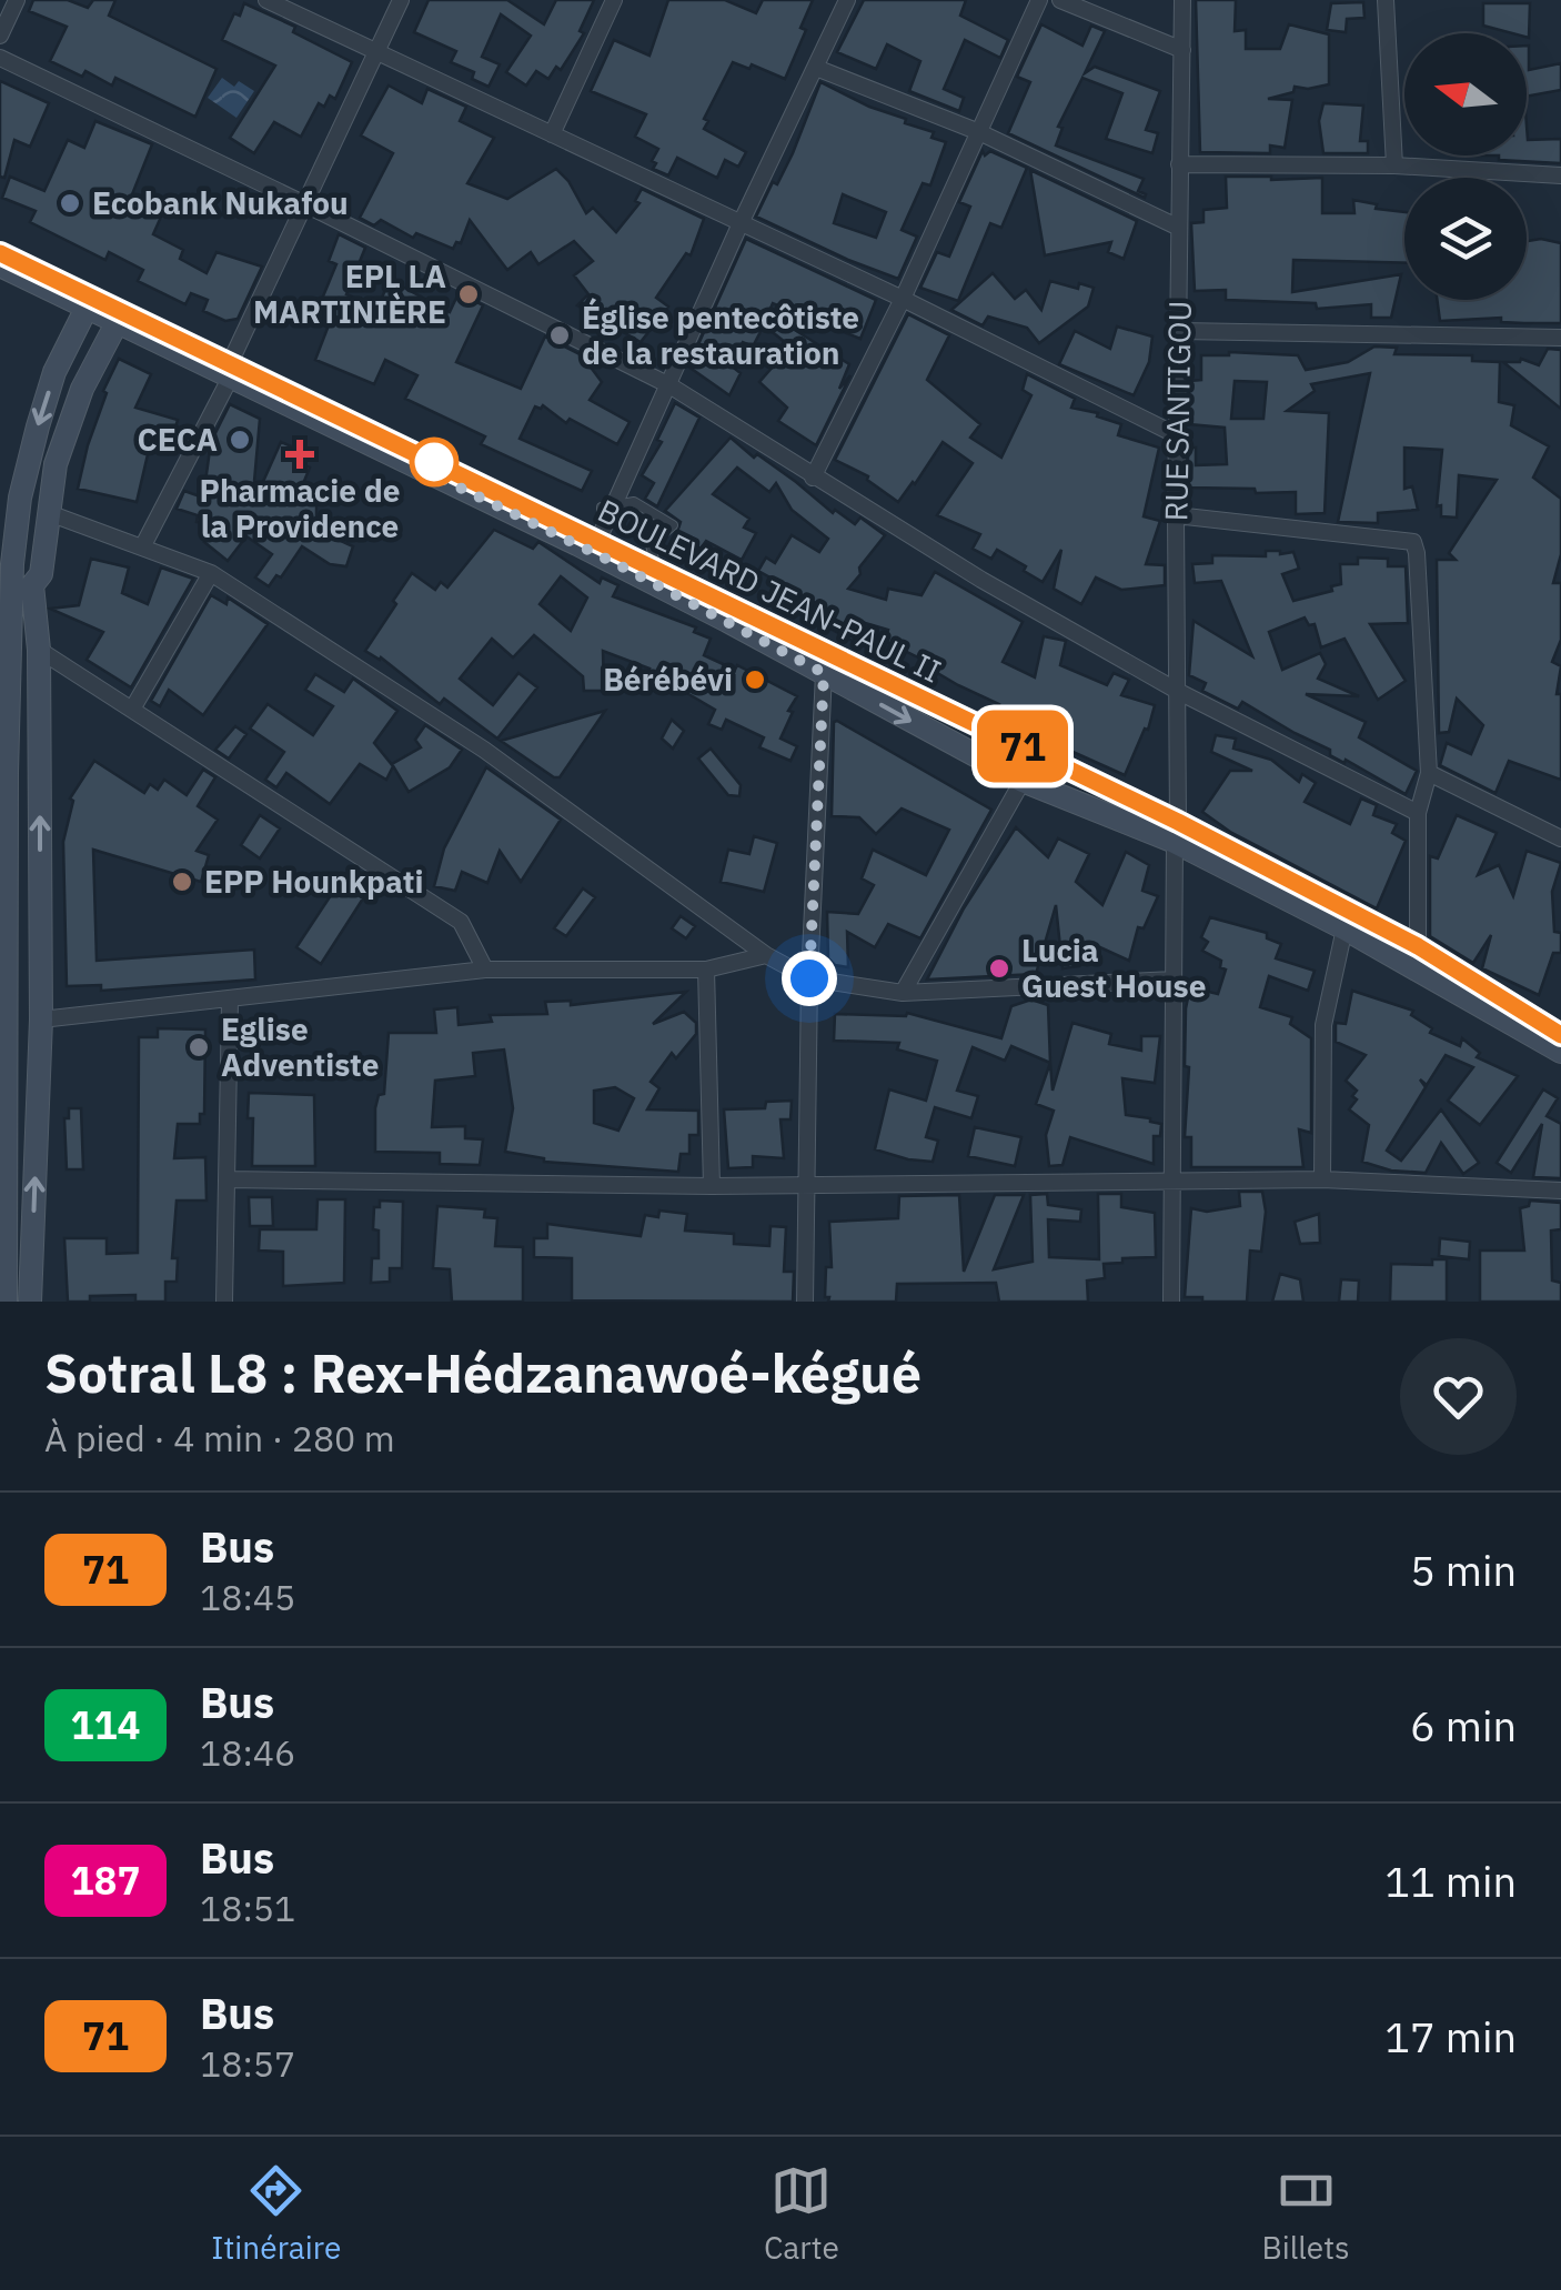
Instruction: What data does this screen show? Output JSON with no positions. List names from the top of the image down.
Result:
{
  "streets": {
    "main road": ["BOULEVARD JEAN-PAUL II"],
    "street": ["RUE SANTIGOU"]
  },
  "crossings": [
    ["RUE SANTIGOU", "BOULEVARD JEAN-PAUL II"]
  ],
  "places": {
    "other": [
      "Ecobank Nukafou",
      "EPL LA MARTINIÈRE",
      "Église pentecôtiste de la restauration",
      "CECA",
      "Bérébévi",
      "EPP Hounkpati",
      "Lucia Guest House",
      "Eglise Adventiste"
    ],
    "health": ["Pharmacie de la Providence"]
  },
  "lines": ["bus line 71"],
  "north": "left",
  "page": {
    "on_map": "71",
    "heading": ["Sotral L8 : Rex-Hédzanawoé-kégué", "À pied · 4 min · 280 m"],
    "list": [
      {
        "mark": "71",
        "name": "Bus",
        "note": "18:45",
        "value": "5 min"
      },
      {
        "mark": "114",
        "name": "Bus",
        "note": "18:46",
        "value": "6 min"
      },
      {
        "mark": "187",
        "name": "Bus",
        "note": "18:51",
        "value": "11 min"
      },
      {
        "mark": "71",
        "name": "Bus",
        "note": "18:57",
        "value": "17 min"
      }
    ],
    "tabs": ["Itinéraire", "Carte", "Billets"]
  }
}
